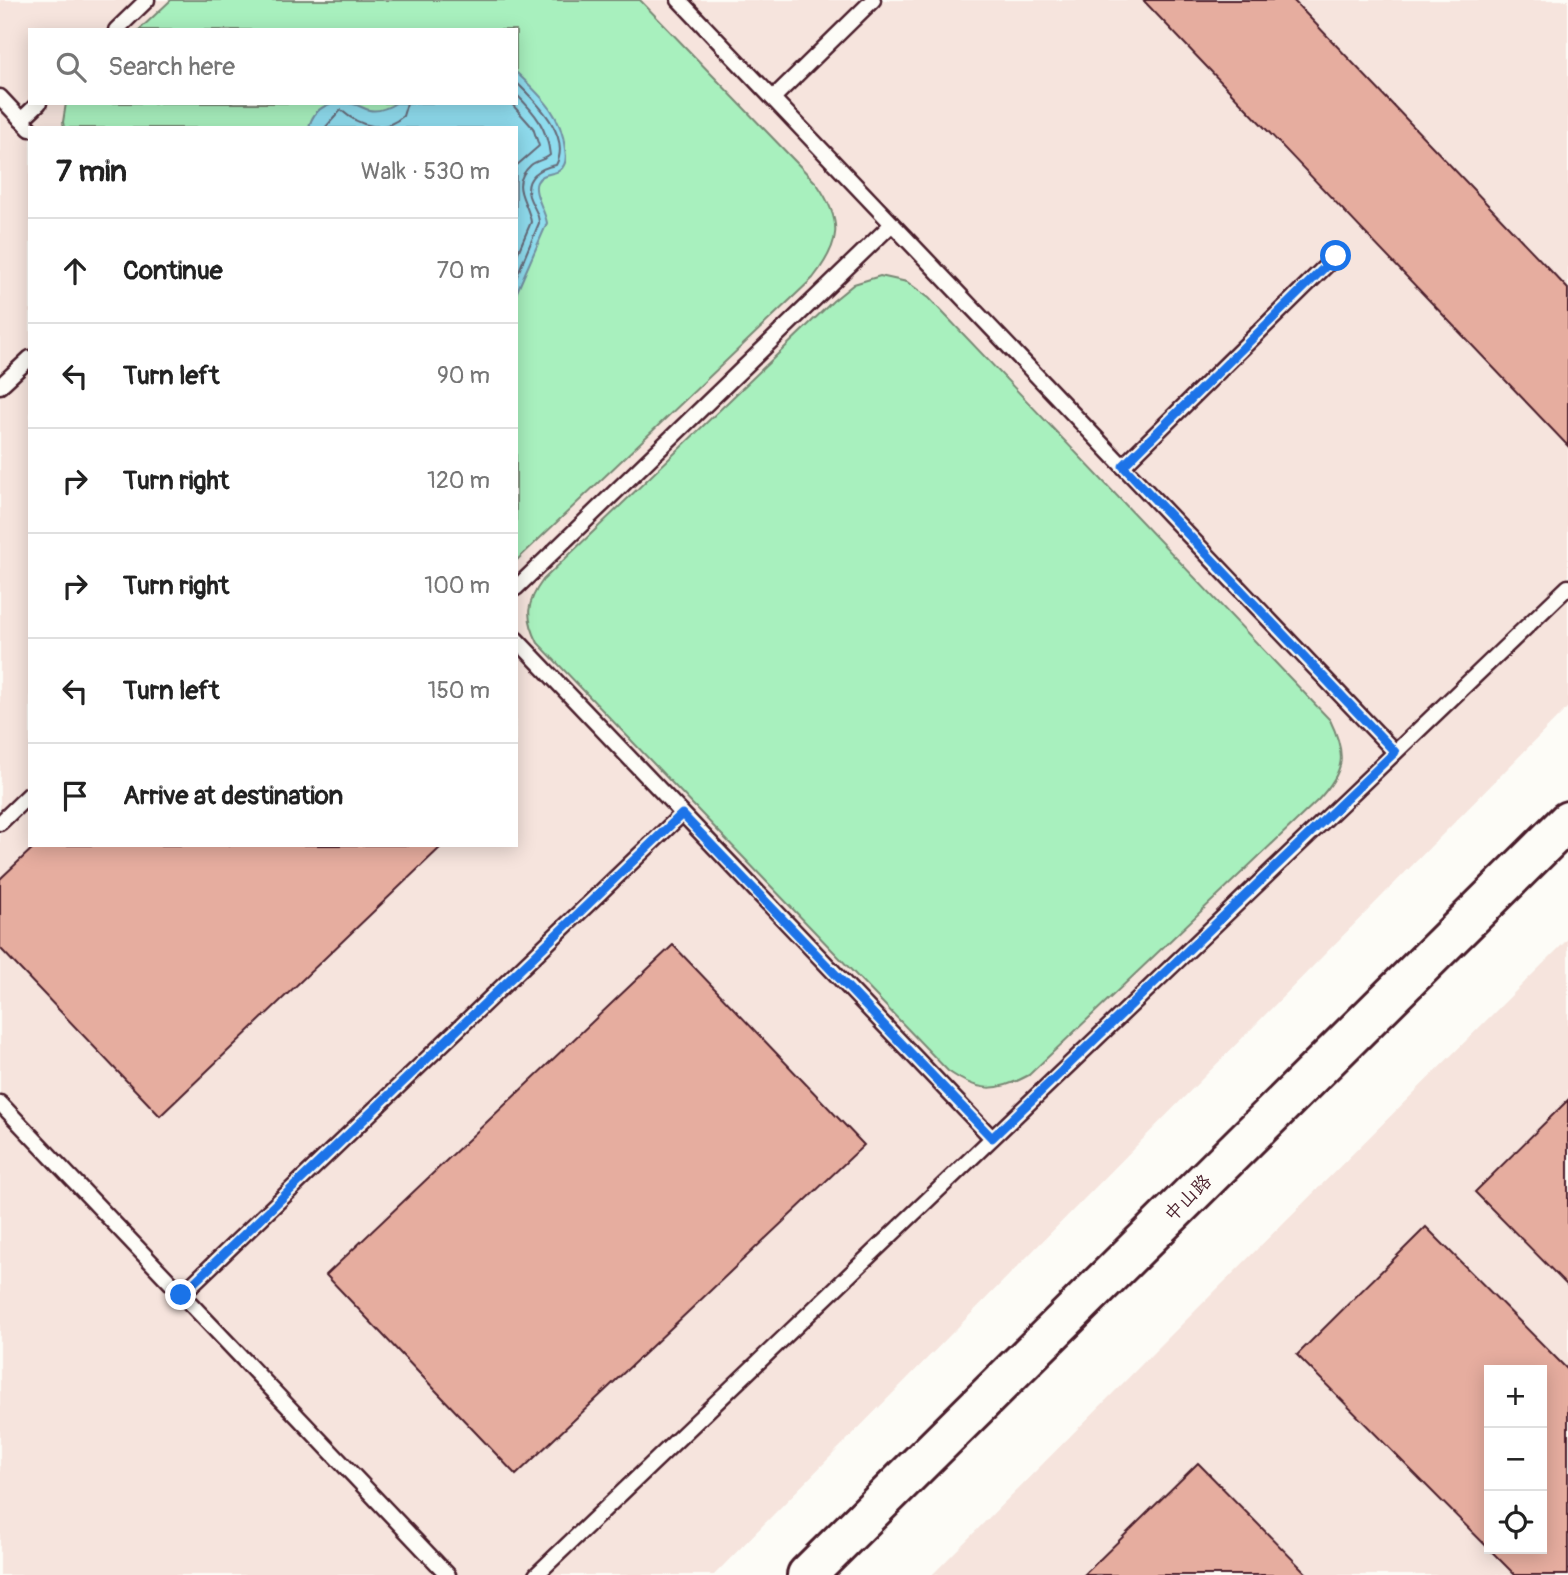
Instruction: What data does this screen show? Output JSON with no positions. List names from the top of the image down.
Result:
{
  "streets": {
    "street": ["中山路"]
  },
  "page": {
    "search": "Search here",
    "heading": ["7 min", "Walk · 530 m"],
    "list": [
      ["Continue", "70 m"],
      ["Turn left", "90 m"],
      ["Turn right", "120 m"],
      ["Turn right", "100 m"],
      ["Turn left", "150 m"],
      "Arrive at destination"
    ],
    "map_buttons": ["+", "−"]
  }
}
